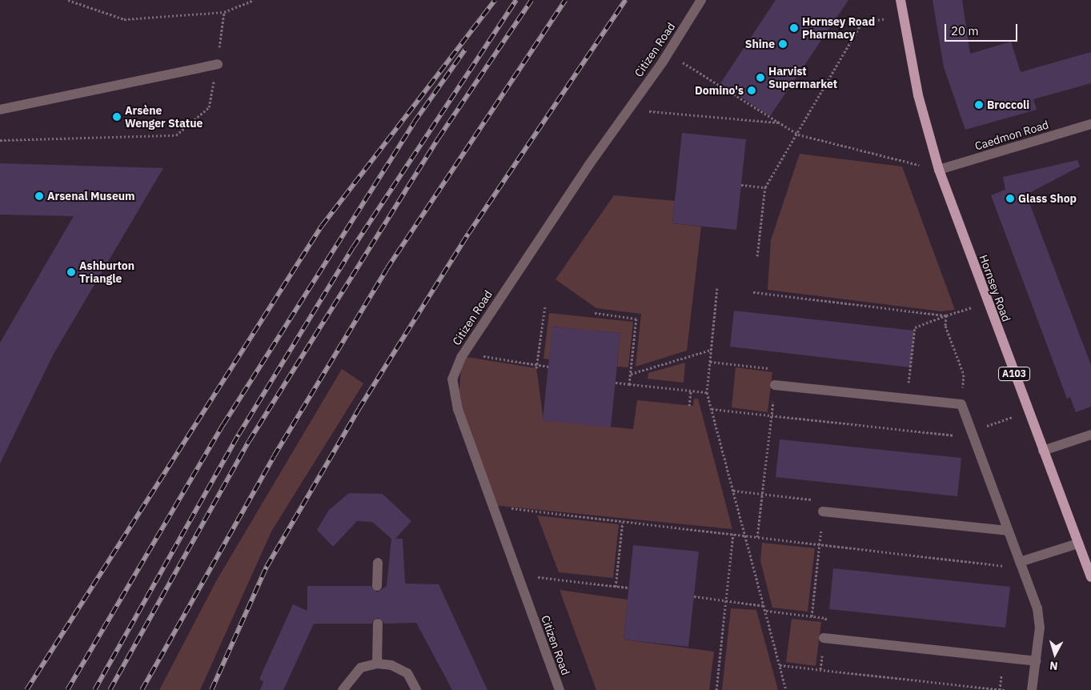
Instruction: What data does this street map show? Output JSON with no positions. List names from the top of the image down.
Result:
{
  "streets": {
    "main road": ["Hornsey Road", "A103"],
    "street": ["Citizen Road", "Caedmon Road"]
  },
  "crossings": [
    ["Caedmon Road", "Hornsey Road"]
  ],
  "places": [
    "Hornsey Road Pharmacy",
    "Shine",
    "Harvist Supermarket",
    "Domino's",
    "Broccoli",
    "Arsène Wenger Statue",
    "Arsenal Museum",
    "Glass Shop",
    "Ashburton Triangle"
  ],
  "scale_bar": "20 m",
  "north": "bottom"
}
